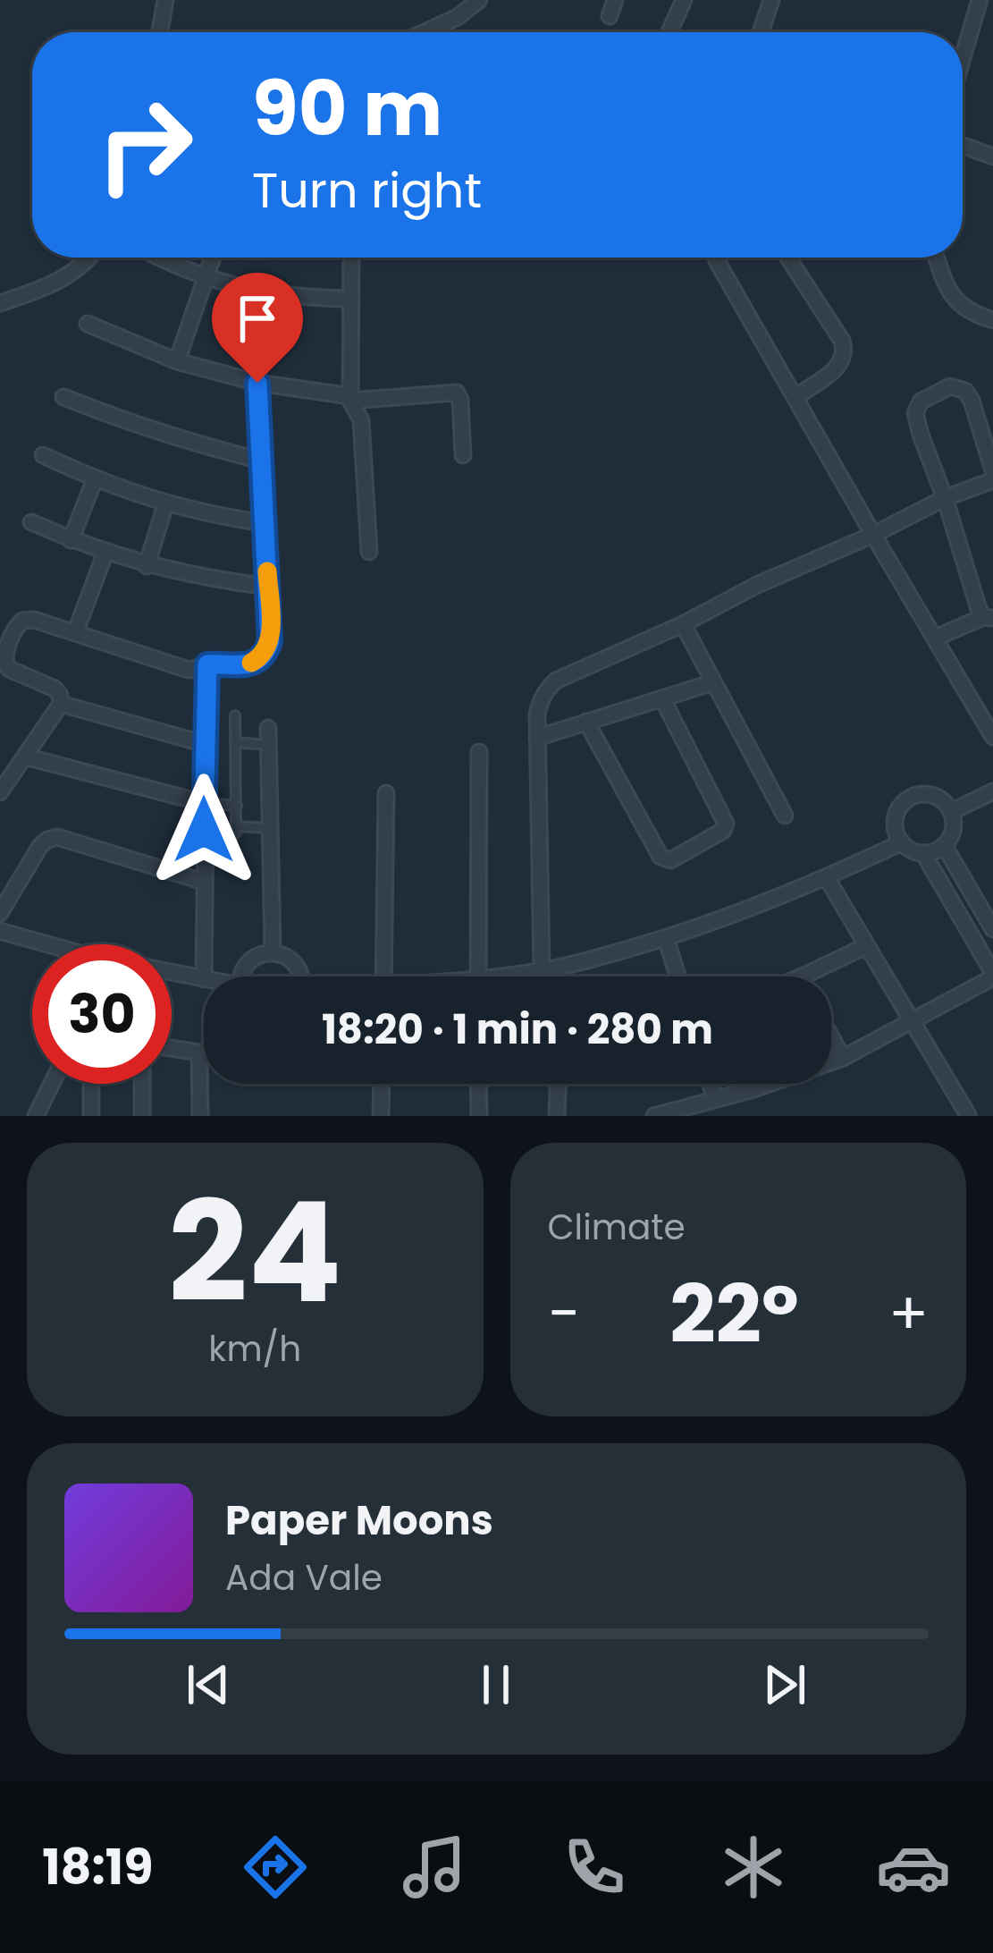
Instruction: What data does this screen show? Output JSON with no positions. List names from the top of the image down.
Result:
{
  "page": {
    "turn": ["90 m", "Turn right"],
    "limit": "30",
    "trip": "18:20 · 1 min · 280 m",
    "tile": [
      ["24", "km/h"],
      "Climate"
    ],
    "heat": ["−", "22°", "+"],
    "song": ["Paper Moons", "Ada Vale"],
    "tabs": "18:19"
  }
}
